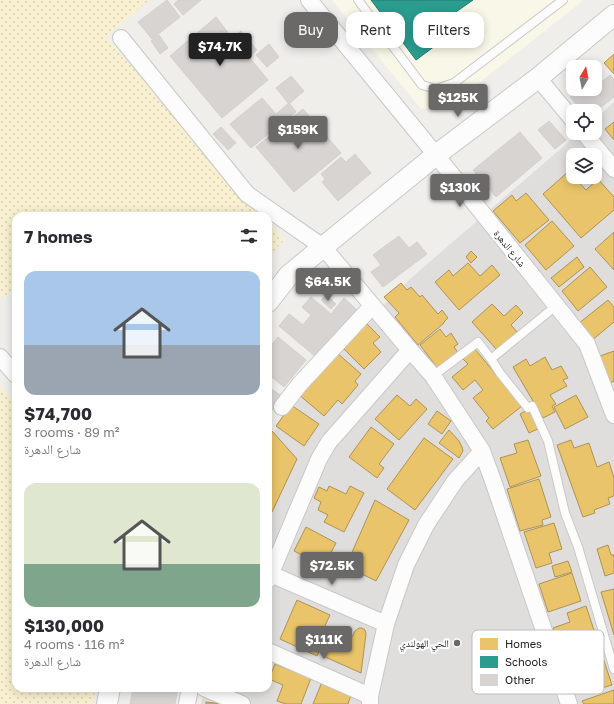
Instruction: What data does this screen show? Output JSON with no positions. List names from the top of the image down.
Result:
{
  "streets": {
    "street": ["شارع الدهرة"]
  },
  "places": ["الحي الهولندي"],
  "legend": ["Homes", "Schools", "Other"],
  "north": "top",
  "page": {
    "chip": ["Buy", "Rent", "Filters"],
    "price": [
      "$74.7K",
      "$125K",
      "$159K",
      "$130K",
      "$64.5K",
      "$72.5K",
      "$111K"
    ],
    "heading": "7 homes",
    "list": [
      {
        "name": "$74,700",
        "note": "3 rooms · 89 m² · شارع الدهرة"
      },
      {
        "name": "$130,000",
        "note": "4 rooms · 116 m² · شارع الدهرة"
      }
    ]
  }
}
